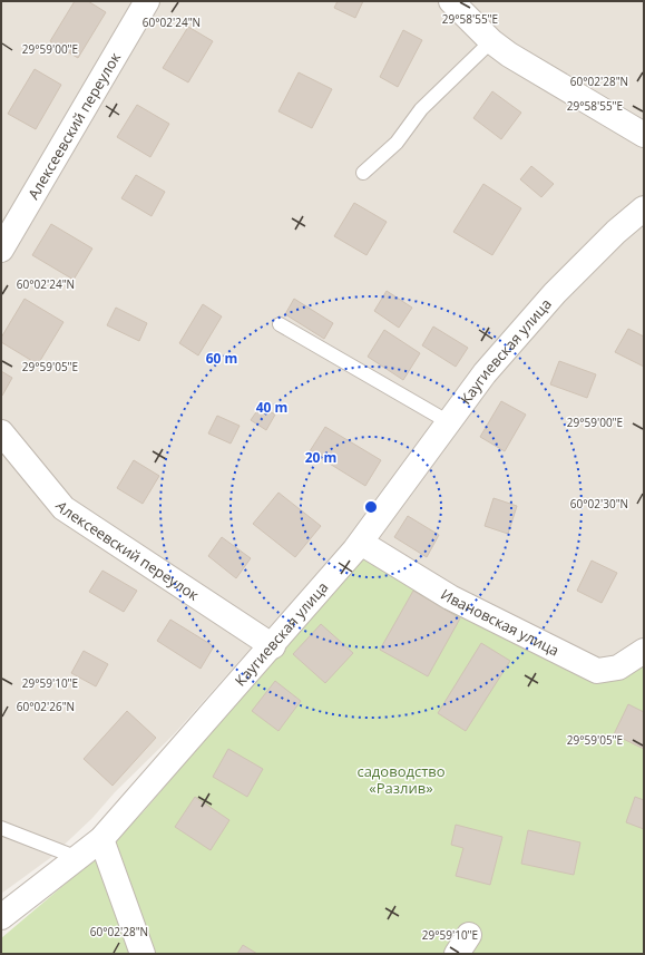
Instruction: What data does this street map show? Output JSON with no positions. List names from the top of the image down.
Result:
{
  "streets": {
    "street": ["Алексеевский переулок", "Каугиевская улица", "Ивановская улица"]
  },
  "crossings": [
    ["Алексеевский переулок", "Каугиевская улица"],
    ["Каугиевская улица", "Ивановская улица"]
  ],
  "parks": ["садоводство «Разлив»"],
  "coordinates": [
    "29°58'55\"E",
    "60°02'24\"N",
    "29°59'00\"E",
    "60°02'28\"N",
    "29°59'05\"E",
    "60°02'30\"N",
    "29°59'10\"E",
    "60°02'26\"N"
  ],
  "rings": ["60 m", "40 m", "20 m"]
}
